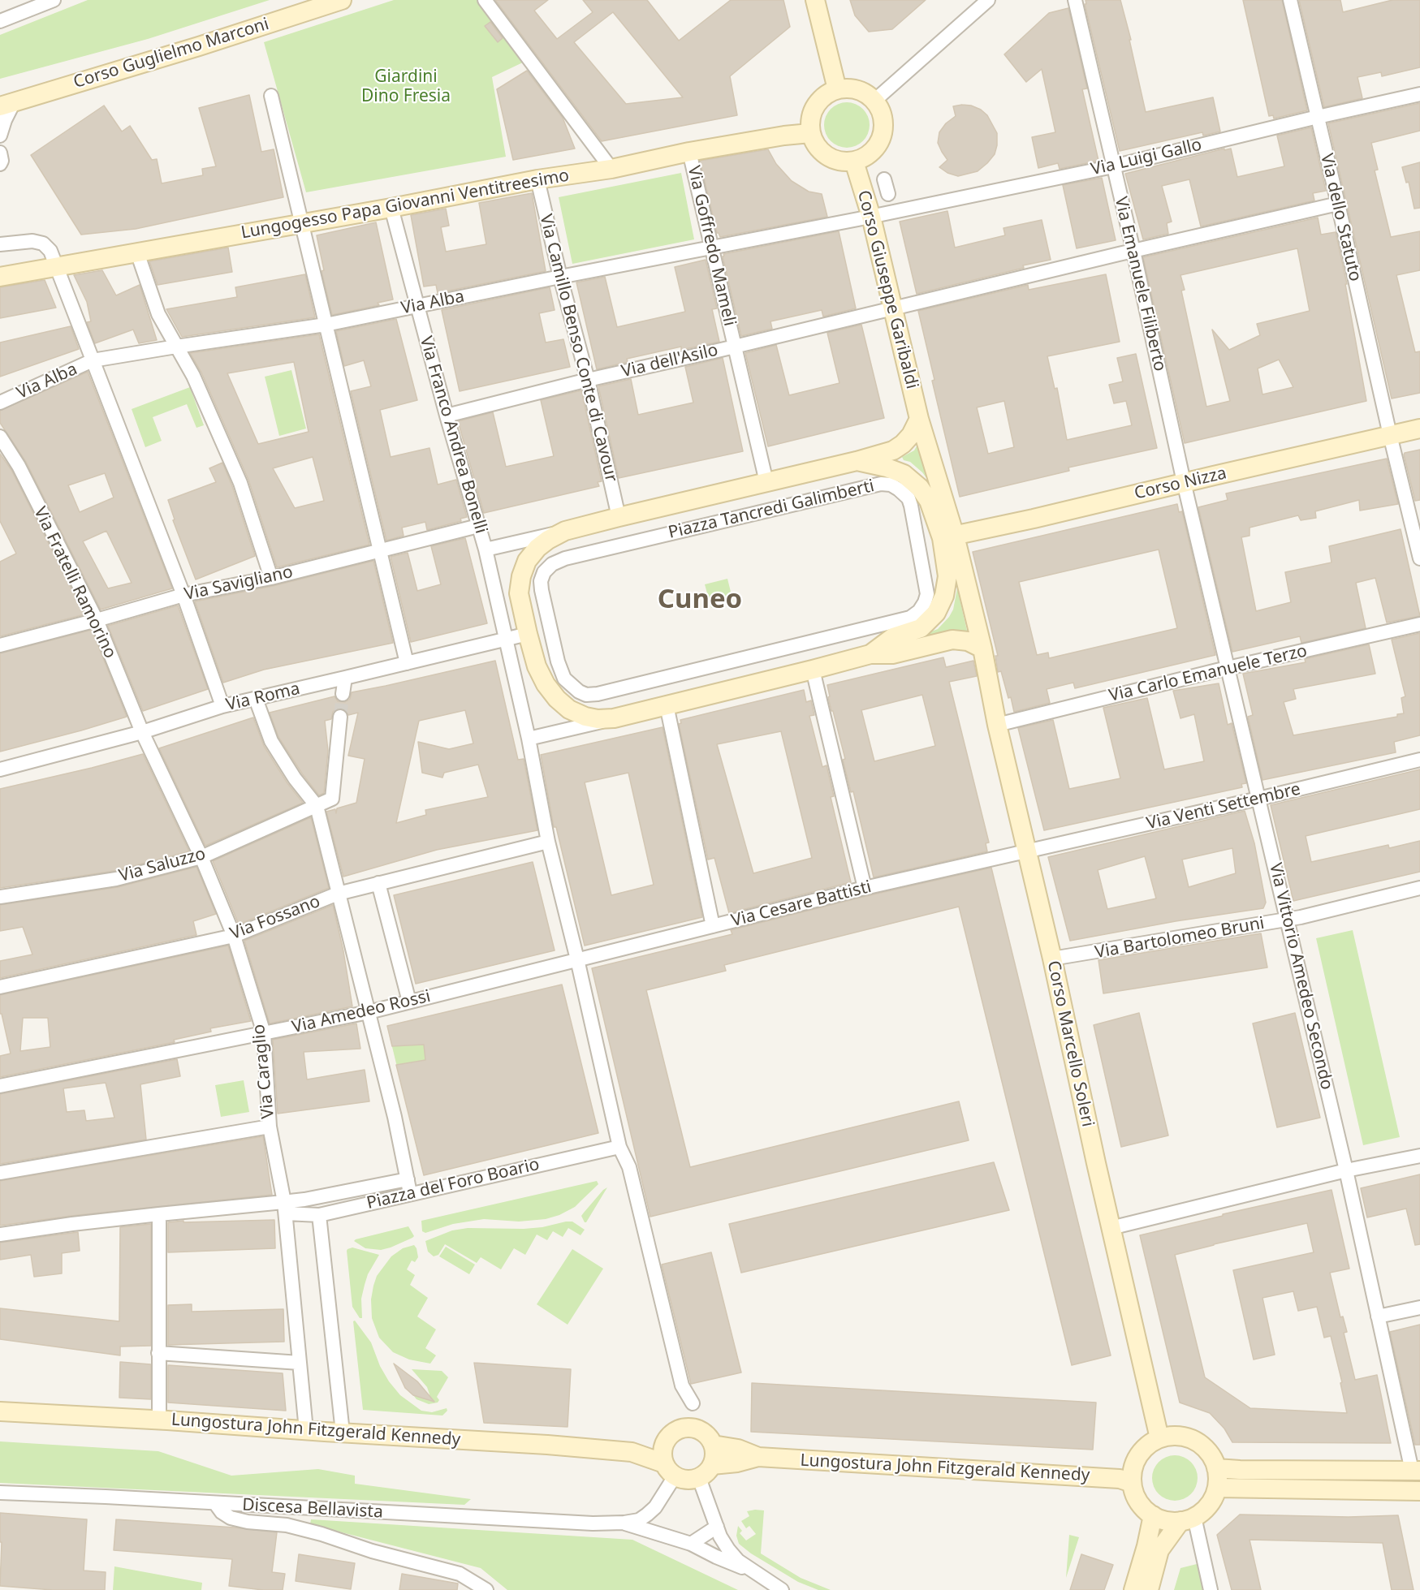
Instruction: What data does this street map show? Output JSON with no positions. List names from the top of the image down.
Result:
{
  "streets": {
    "street": [
      "Corso Guglielmo Marconi",
      "Via Luigi Gallo",
      "Lungogesso Papa Giovanni Ventitreesimo",
      "Via dello Statuto",
      "Via Goffredo Mameli",
      "Via Emanuele Filiberto",
      "Corso Giuseppe Garibaldi",
      "Via Alba",
      "Via Camillo Benso Conte di Cavour",
      "Via dell'Asilo",
      "Via Franco Andrea Bonelli",
      "Corso Nizza",
      "Piazza Tancredi Galimberti",
      "Via Fratelli Ramorino",
      "Via Savigliano",
      "Via Carlo Emanuele Terzo",
      "Via Roma",
      "Via Venti Settembre",
      "Via Saluzzo",
      "Via Cesare Battisti",
      "Via Fossano",
      "Via Bartolomeo Bruni",
      "Via Vittorio Amedeo Secondo",
      "Via Amedeo Rossi",
      "Corso Marcello Soleri",
      "Via Caraglio",
      "Piazza del Foro Boario",
      "Lungostura John Fitzgerald Kennedy",
      "Discesa Bellavista"
    ]
  },
  "crossings": [
    ["Via Luigi Gallo", "Via dello Statuto"],
    ["Via Luigi Gallo", "Via Emanuele Filiberto"],
    ["Via Luigi Gallo", "Corso Giuseppe Garibaldi"],
    ["Via Luigi Gallo", "Via Alba"],
    ["Lungogesso Papa Giovanni Ventitreesimo", "Via Goffredo Mameli"],
    ["Lungogesso Papa Giovanni Ventitreesimo", "Corso Giuseppe Garibaldi"],
    ["Lungogesso Papa Giovanni Ventitreesimo", "Via Camillo Benso Conte di Cavour"],
    ["Lungogesso Papa Giovanni Ventitreesimo", "Via Franco Andrea Bonelli"],
    ["Via dello Statuto", "Via dell'Asilo"],
    ["Via dello Statuto", "Corso Nizza"],
    ["Via Goffredo Mameli", "Via Alba"],
    ["Via Goffredo Mameli", "Via dell'Asilo"],
    ["Via Goffredo Mameli", "Piazza Tancredi Galimberti"],
    ["Via Emanuele Filiberto", "Via dell'Asilo"],
    ["Via Emanuele Filiberto", "Corso Nizza"],
    ["Via Emanuele Filiberto", "Via Vittorio Amedeo Secondo"],
    ["Corso Giuseppe Garibaldi", "Via Alba"],
    ["Corso Giuseppe Garibaldi", "Via dell'Asilo"],
    ["Corso Giuseppe Garibaldi", "Piazza Tancredi Galimberti"],
    ["Via Alba", "Via Camillo Benso Conte di Cavour"],
    ["Via Alba", "Via Franco Andrea Bonelli"],
    ["Via Camillo Benso Conte di Cavour", "Via dell'Asilo"],
    ["Via Camillo Benso Conte di Cavour", "Piazza Tancredi Galimberti"],
    ["Via dell'Asilo", "Via Franco Andrea Bonelli"],
    ["Via Franco Andrea Bonelli", "Piazza Tancredi Galimberti"],
    ["Via Franco Andrea Bonelli", "Via Savigliano"],
    ["Corso Nizza", "Piazza Tancredi Galimberti"],
    ["Corso Nizza", "Via Vittorio Amedeo Secondo"],
    ["Piazza Tancredi Galimberti", "Via Roma"],
    ["Piazza Tancredi Galimberti", "Corso Marcello Soleri"],
    ["Via Fratelli Ramorino", "Via Savigliano"],
    ["Via Fratelli Ramorino", "Via Roma"],
    ["Via Fratelli Ramorino", "Via Caraglio"],
    ["Via Carlo Emanuele Terzo", "Via Vittorio Amedeo Secondo"],
    ["Via Carlo Emanuele Terzo", "Corso Marcello Soleri"],
    ["Via Roma", "Via Caraglio"],
    ["Via Venti Settembre", "Via Cesare Battisti"],
    ["Via Venti Settembre", "Via Vittorio Amedeo Secondo"],
    ["Via Venti Settembre", "Corso Marcello Soleri"],
    ["Via Saluzzo", "Via Caraglio"],
    ["Via Cesare Battisti", "Via Amedeo Rossi"],
    ["Via Cesare Battisti", "Corso Marcello Soleri"],
    ["Via Fossano", "Via Caraglio"],
    ["Via Bartolomeo Bruni", "Via Vittorio Amedeo Secondo"],
    ["Via Bartolomeo Bruni", "Corso Marcello Soleri"],
    ["Via Amedeo Rossi", "Via Caraglio"],
    ["Corso Marcello Soleri", "Lungostura John Fitzgerald Kennedy"],
    ["Via Caraglio", "Piazza del Foro Boario"],
    ["Via Caraglio", "Lungostura John Fitzgerald Kennedy"],
    ["Lungostura John Fitzgerald Kennedy", "Discesa Bellavista"]
  ],
  "districts": ["Cuneo"],
  "parks": ["Giardini Dino Fresia"]
}
